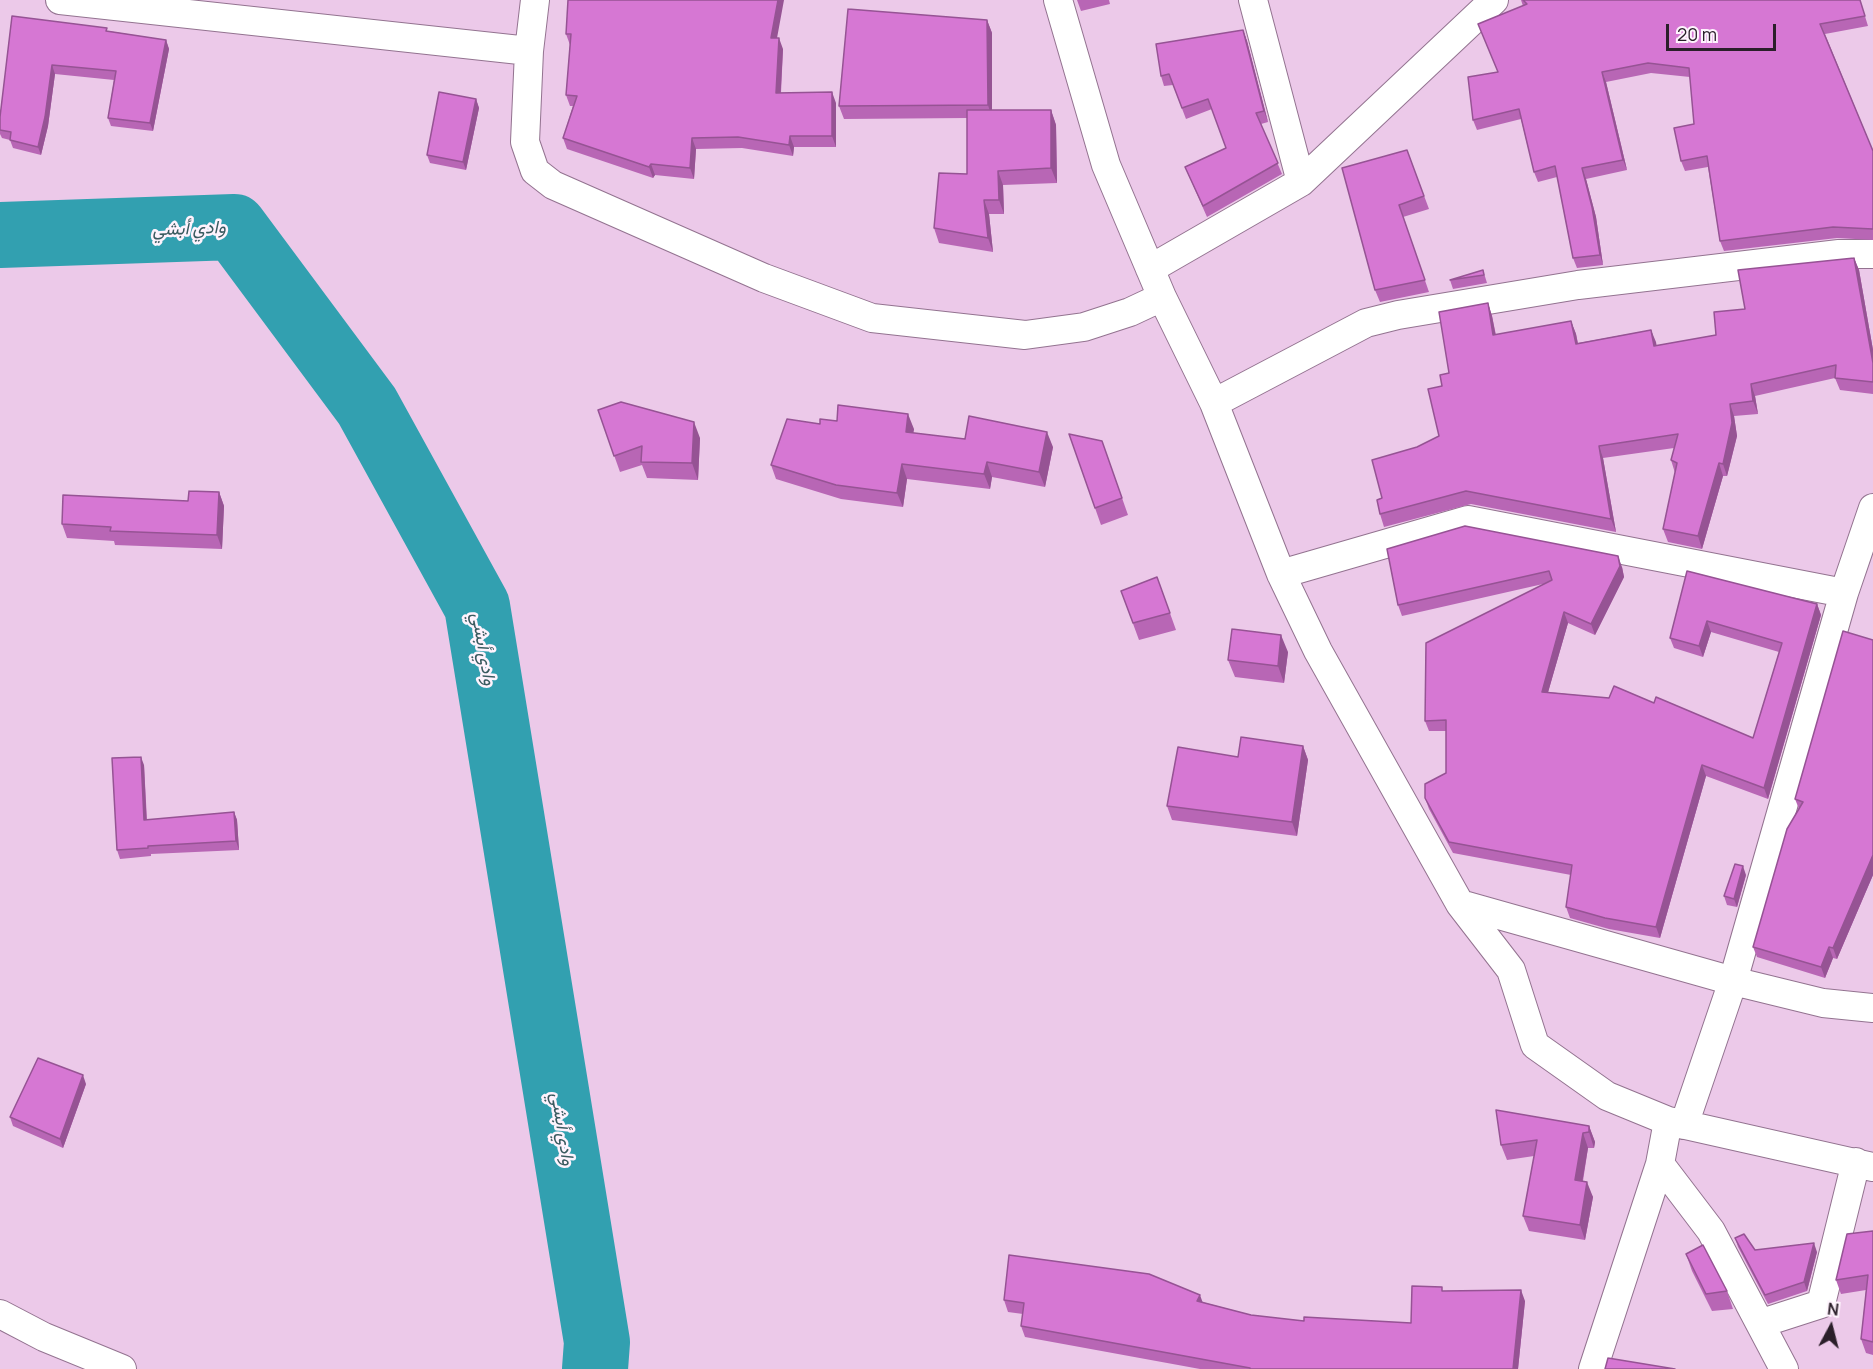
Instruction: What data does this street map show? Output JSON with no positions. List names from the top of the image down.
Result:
{
  "water": ["وادي أبشي"],
  "scale_bar": "20 m",
  "north": "top"
}
